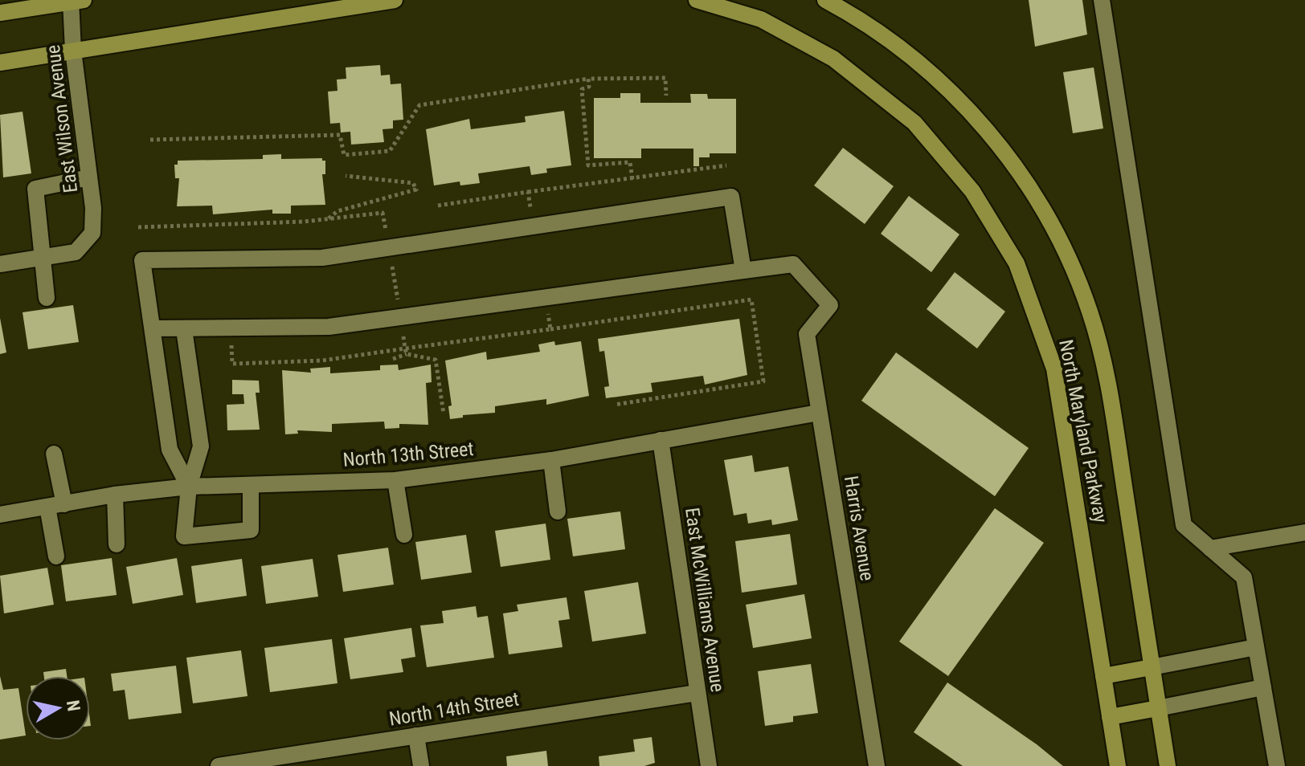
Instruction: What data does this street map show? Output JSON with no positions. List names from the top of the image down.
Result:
{
  "streets": {
    "main road": ["North Maryland Parkway"],
    "street": [
      "East Wilson Avenue",
      "North 13th Street",
      "Harris Avenue",
      "East McWilliams Avenue",
      "North 14th Street"
    ]
  },
  "crossings": [
    ["North 13th Street", "Harris Avenue"],
    ["North 13th Street", "East McWilliams Avenue"],
    ["East McWilliams Avenue", "North 14th Street"]
  ],
  "north": "right"
}
